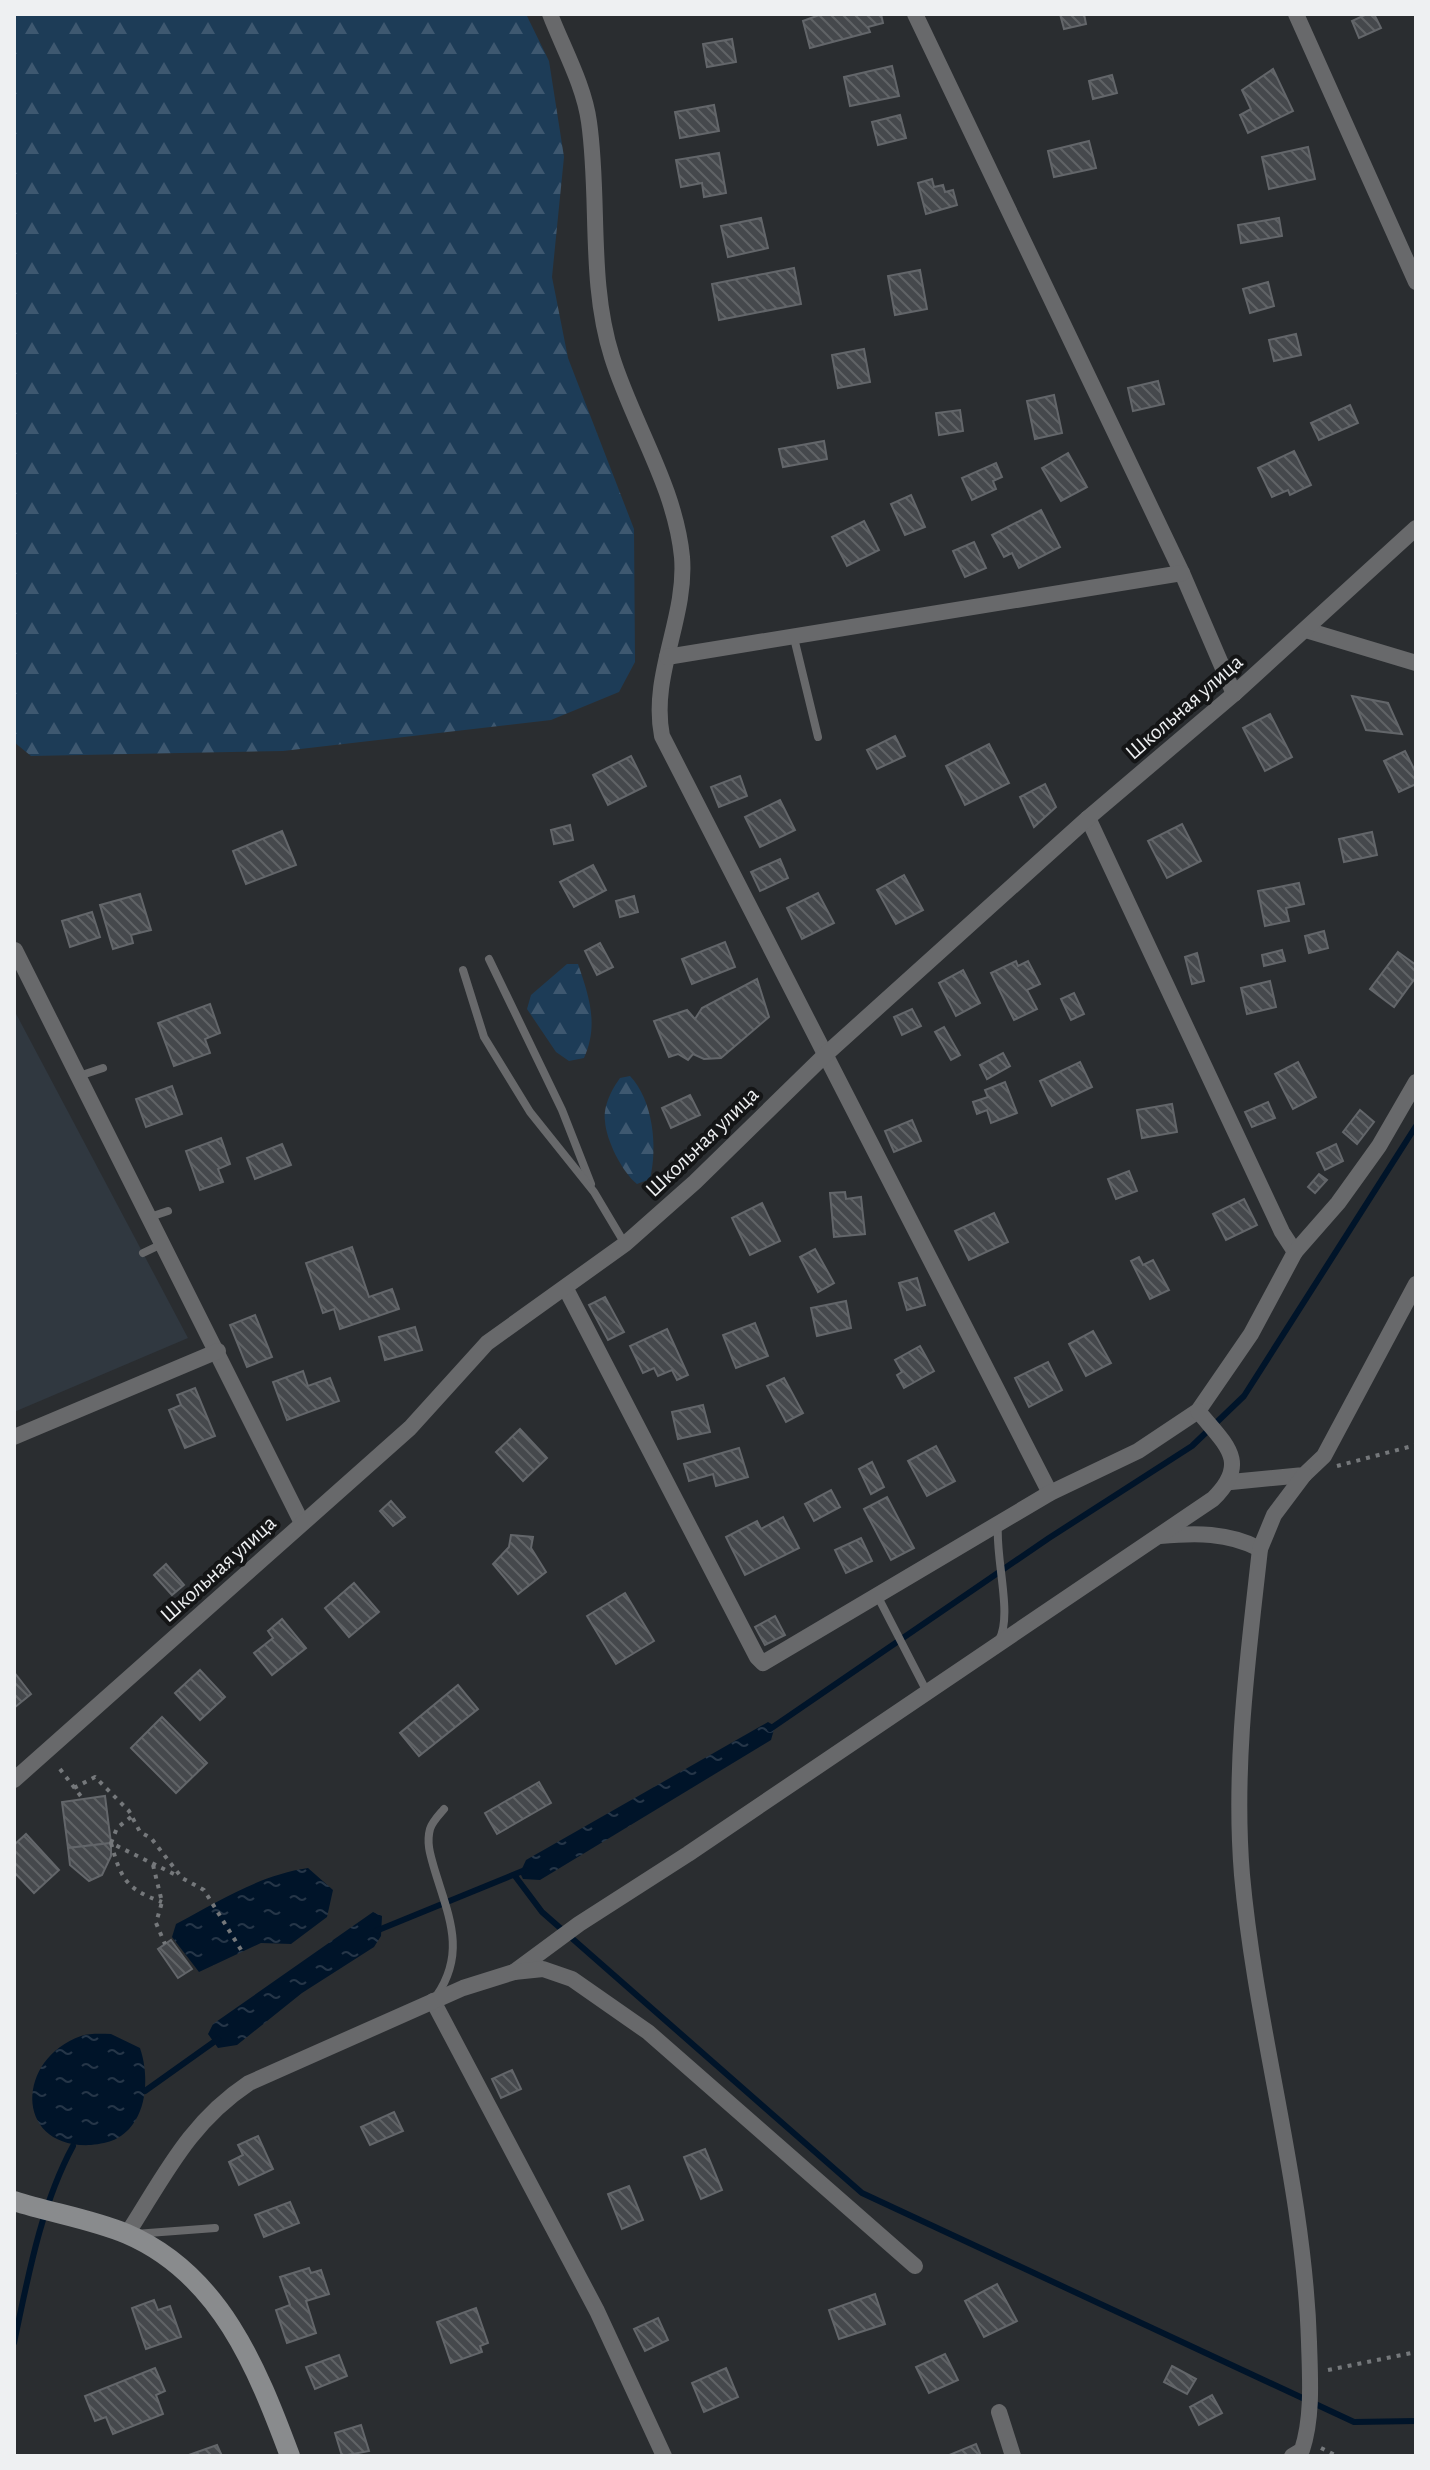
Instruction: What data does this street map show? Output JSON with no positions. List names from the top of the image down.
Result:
{
  "streets": {
    "street": ["Школьная улица"]
  }
}
